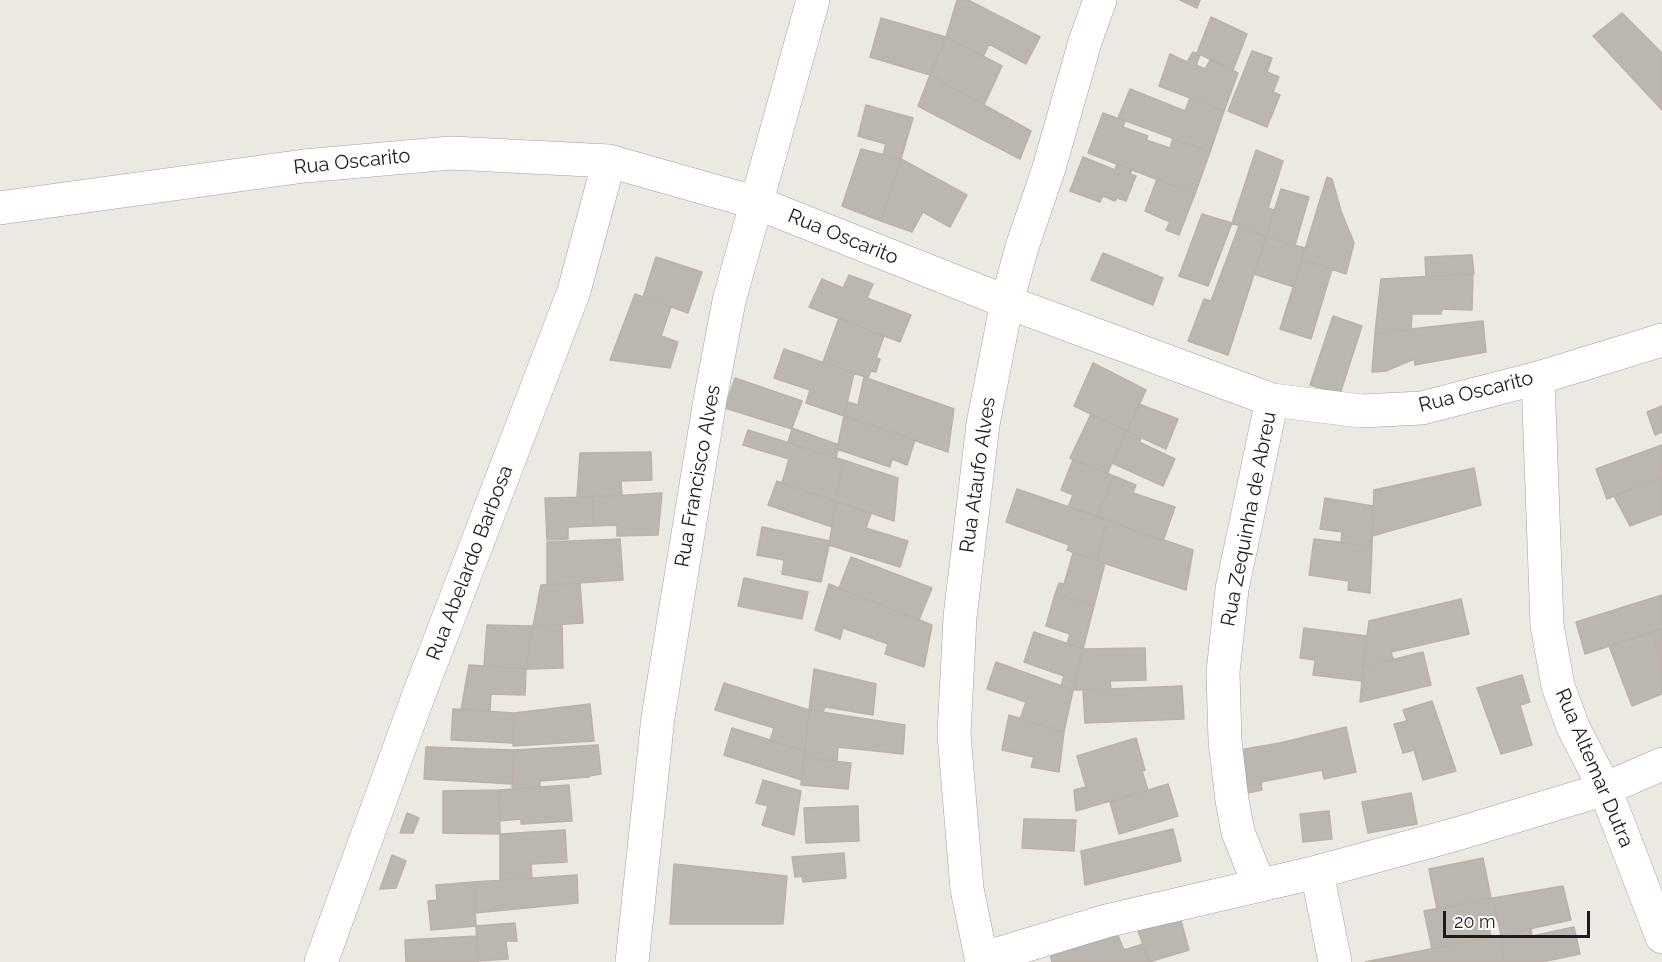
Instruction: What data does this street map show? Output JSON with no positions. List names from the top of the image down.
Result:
{
  "streets": {
    "street": [
      "Rua Oscarito",
      "Rua Ataufo Alves",
      "Rua Francisco Alves",
      "Rua Zequinha de Abreu",
      "Rua Abelardo Barbosa",
      "Rua Altemar Dutra"
    ]
  },
  "crossings": [
    ["Rua Oscarito", "Rua Ataufo Alves"],
    ["Rua Oscarito", "Rua Francisco Alves"],
    ["Rua Oscarito", "Rua Zequinha de Abreu"],
    ["Rua Oscarito", "Rua Abelardo Barbosa"],
    ["Rua Oscarito", "Rua Altemar Dutra"]
  ],
  "scale_bar": "20 m"
}
